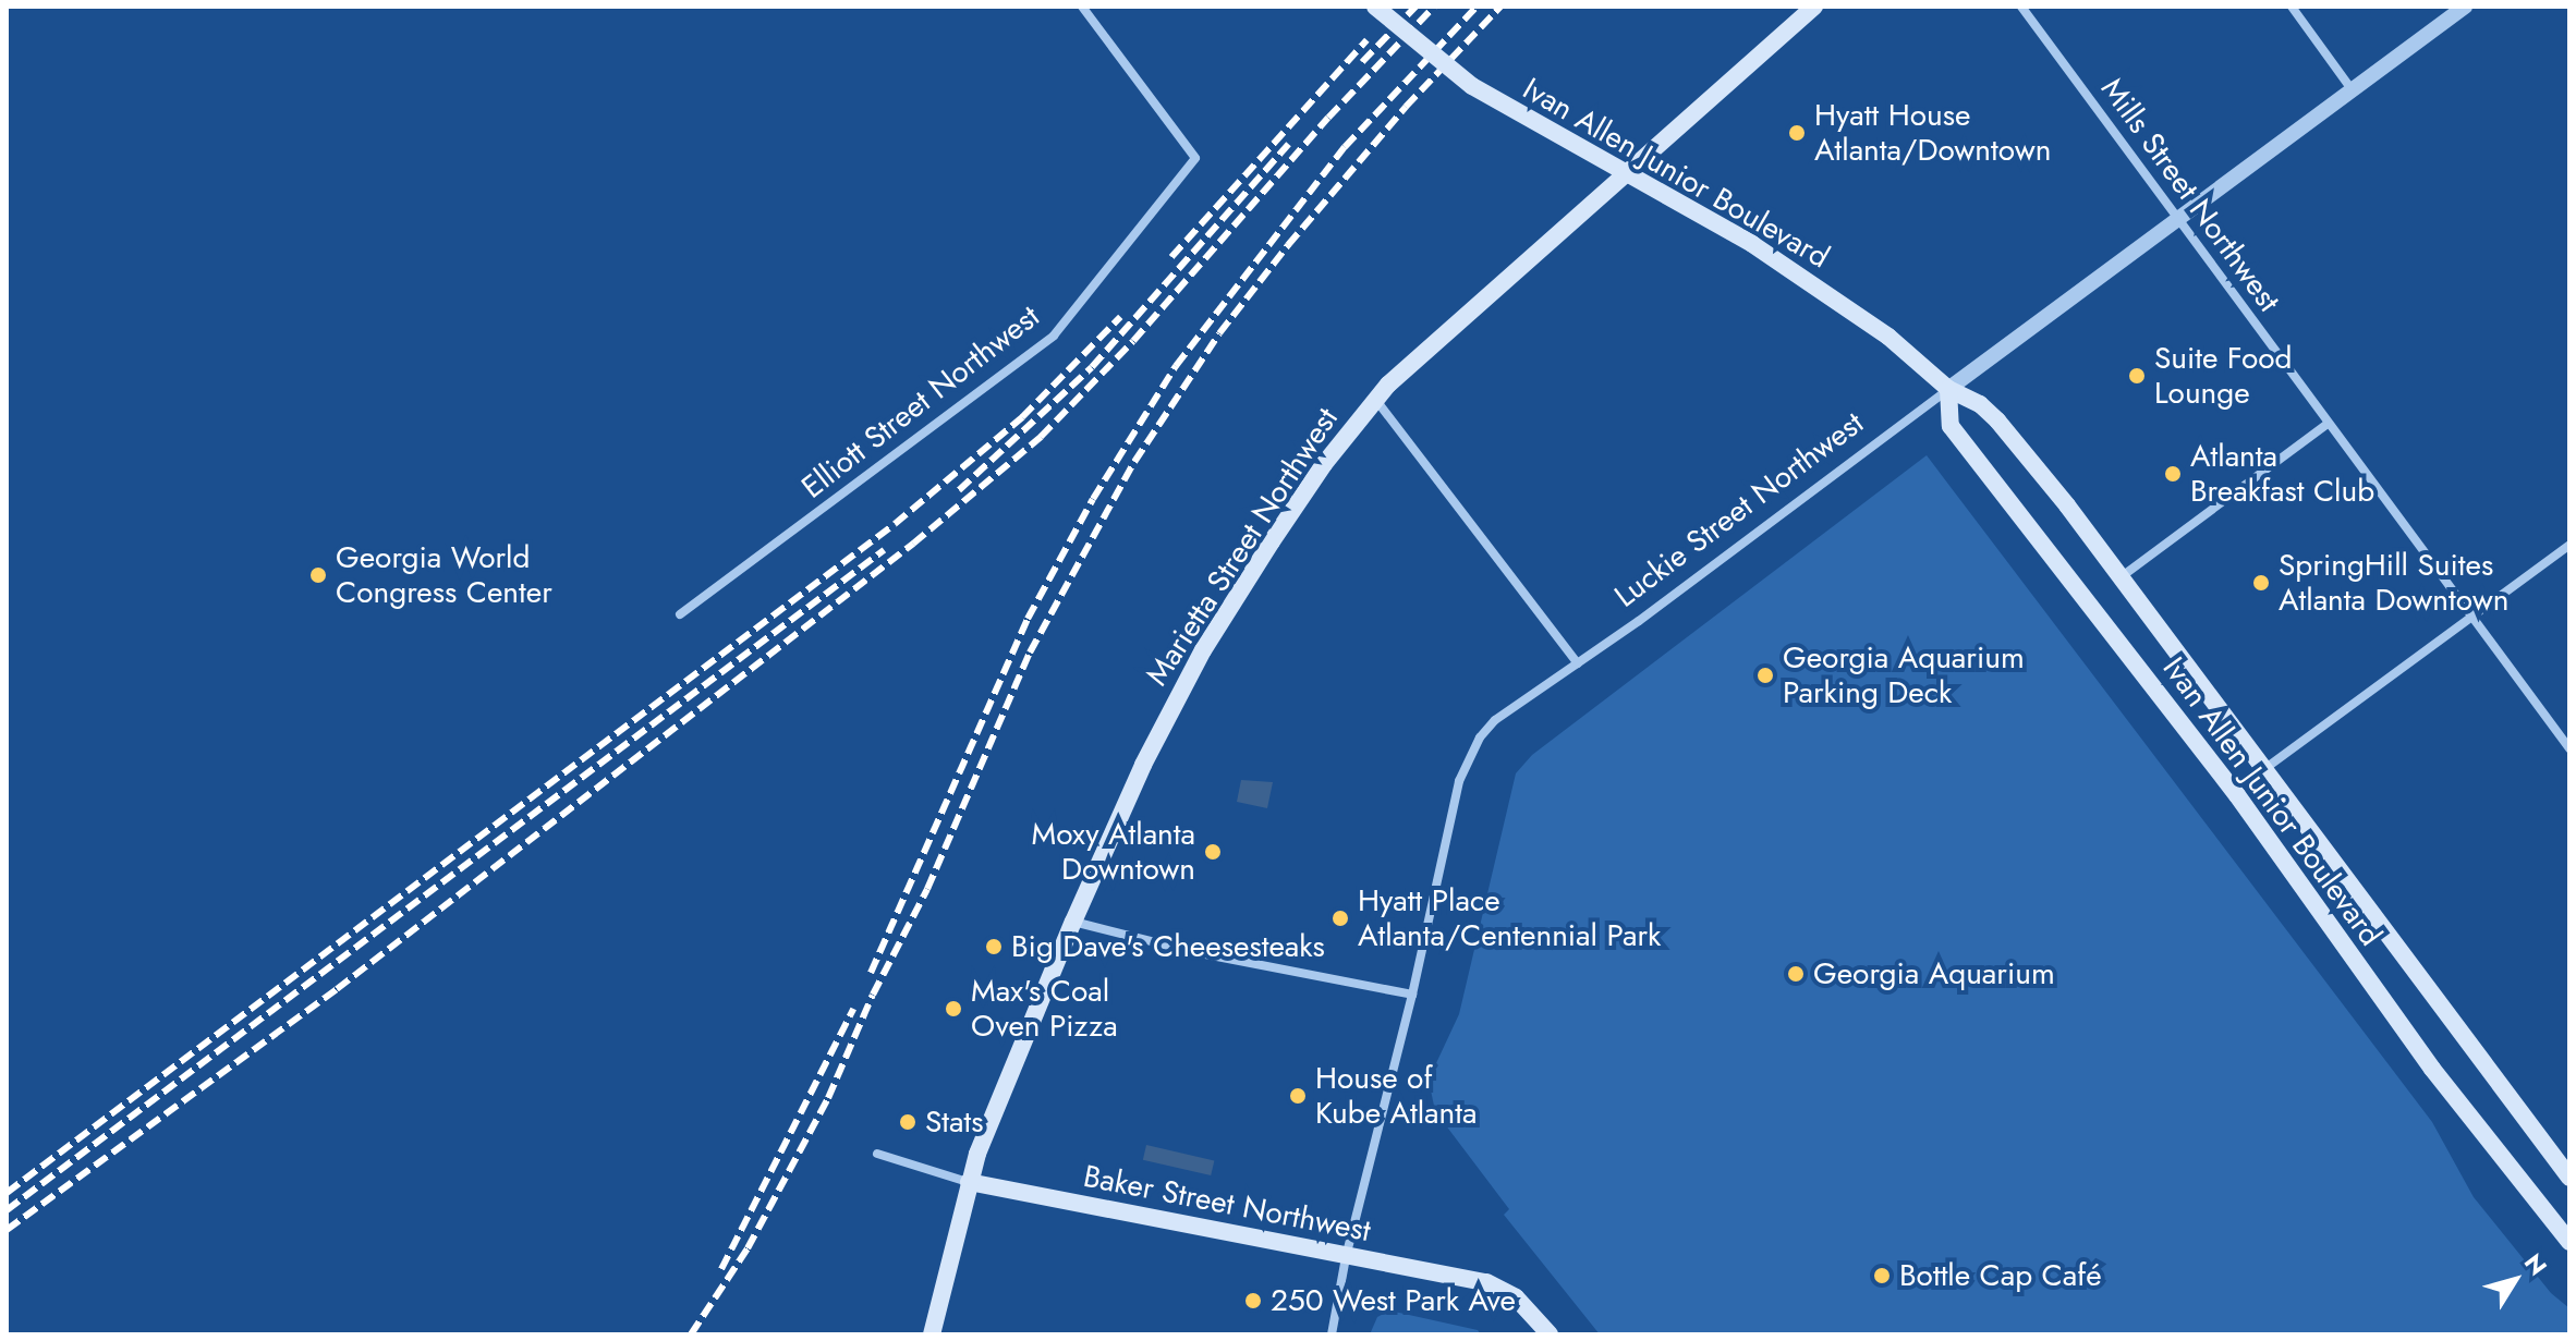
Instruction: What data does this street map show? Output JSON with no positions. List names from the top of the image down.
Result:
{
  "streets": {
    "main road": ["Ivan Allen Junior Boulevard", "Marietta Street Northwest", "Baker Street Northwest"],
    "street": ["Mills Street Northwest", "Elliott Street Northwest", "Luckie Street Northwest"]
  },
  "crossings": [
    ["Ivan Allen Junior Boulevard", "Luckie Street Northwest"],
    ["Ivan Allen Junior Boulevard", "Marietta Street Northwest"],
    ["Mills Street Northwest", "Luckie Street Northwest"],
    ["Luckie Street Northwest", "Baker Street Northwest"],
    ["Marietta Street Northwest", "Baker Street Northwest"]
  ],
  "places": [
    "Hyatt House Atlanta/Downtown",
    "Suite Food Lounge",
    "Atlanta Breakfast Club",
    "Georgia World Congress Center",
    "SpringHill Suites Atlanta Downtown",
    "Georgia Aquarium Parking Deck",
    "Moxy Atlanta Downtown",
    "Hyatt Place Atlanta/Centennial Park",
    "Big Dave's Cheesesteaks",
    "Georgia Aquarium",
    "Max's Coal Oven Pizza",
    "House of Kube Atlanta",
    "Stats",
    "Bottle Cap Café",
    "250 West Park Ave"
  ],
  "north": "top right"
}
